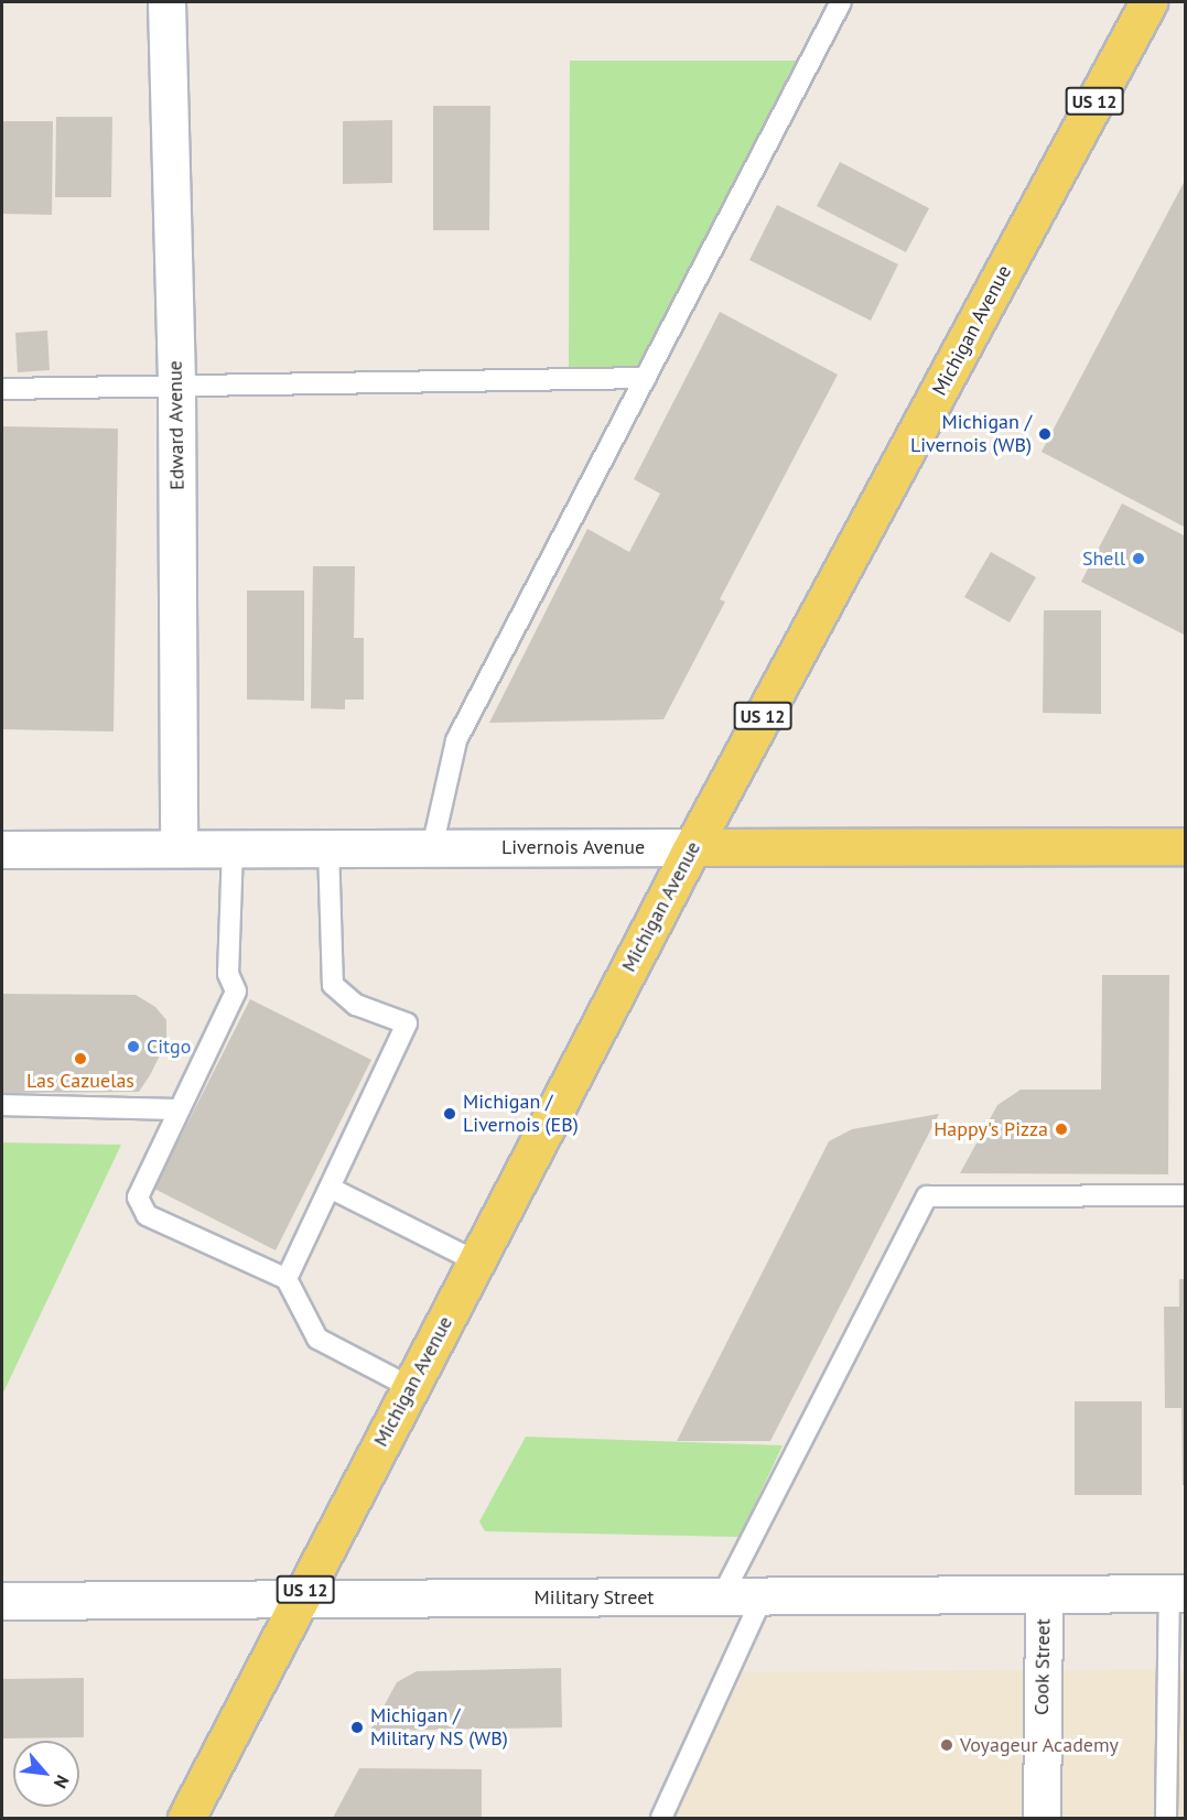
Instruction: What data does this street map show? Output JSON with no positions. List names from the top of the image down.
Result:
{
  "streets": {
    "main road": ["US 12", "Michigan Avenue", "Livernois Avenue"],
    "street": ["Edward Avenue", "Military Street", "Cook Street"]
  },
  "crossings": [
    ["Michigan Avenue", "Livernois Avenue"],
    ["Michigan Avenue", "Military Street"],
    ["Edward Avenue", "Livernois Avenue"],
    ["Military Street", "Cook Street"]
  ],
  "places": [
    "Michigan / Livernois (WB)",
    "Shell",
    "Citgo",
    "Las Cazuelas",
    "Michigan / Livernois (EB)",
    "Happy's Pizza",
    "Michigan / Military NS (WB)",
    "Voyageur Academy"
  ],
  "north": "bottom right"
}
